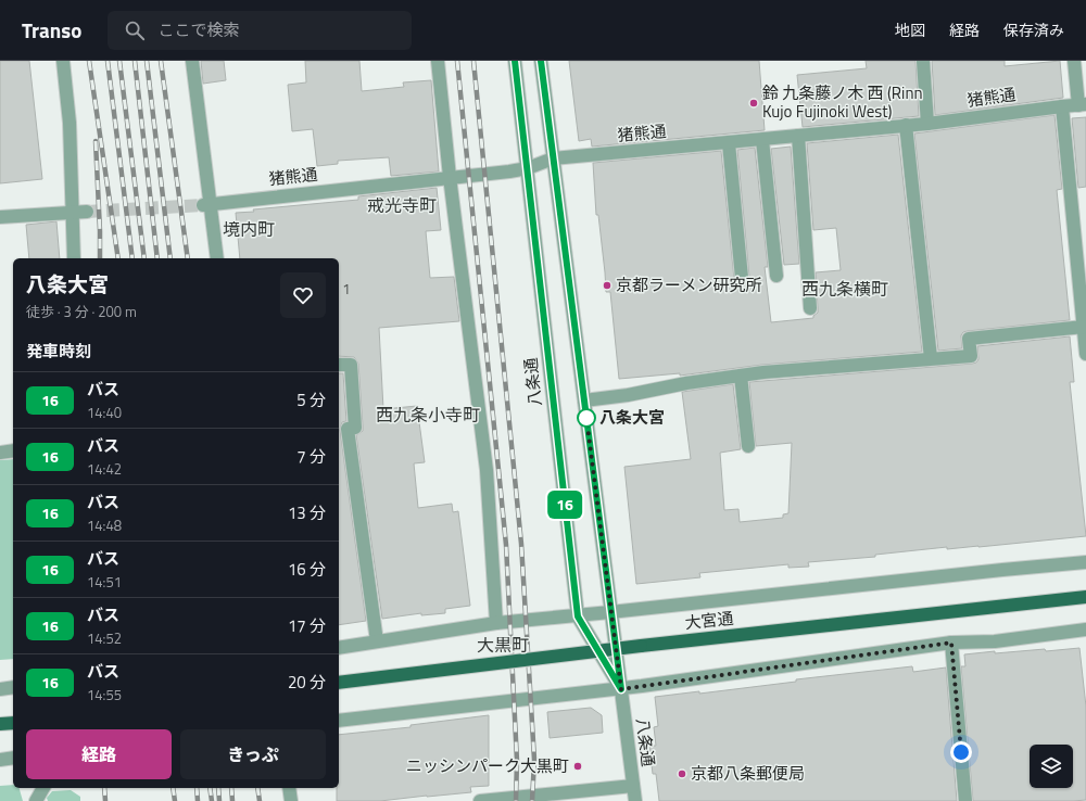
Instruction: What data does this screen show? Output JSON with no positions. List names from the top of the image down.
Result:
{
  "streets": {
    "main road": ["大宮通"],
    "street": ["猪熊通", "八条通"]
  },
  "crossings": [
    ["猪熊通", "八条通"]
  ],
  "districts": [
    "戒光寺町",
    "境内町",
    "西九条横町",
    "西九条小寺町",
    "大黒町"
  ],
  "places": [
    "鈴 九条藤ノ木 西 (Rinn Kujo Fujinoki West)",
    "京都ラーメン研究所",
    "八条大宮",
    "ニッシンパーク大黒町",
    "京都八条郵便局"
  ],
  "lines": ["bus line 16"],
  "house_numbers": ["1"],
  "page": {
    "header": "Transo",
    "search": "ここで検索",
    "nav": ["地図", "経路", "保存済み"],
    "on_map": "16",
    "heading": [
      ["八条大宮", "徒歩 · 3 分 · 200 m"],
      "発車時刻"
    ],
    "list": [
      {
        "mark": "16",
        "name": "バス",
        "note": "14:40",
        "value": "5 分"
      },
      {
        "mark": "16",
        "name": "バス",
        "note": "14:42",
        "value": "7 分"
      },
      {
        "mark": "16",
        "name": "バス",
        "note": "14:48",
        "value": "13 分"
      },
      {
        "mark": "16",
        "name": "バス",
        "note": "14:51",
        "value": "16 分"
      },
      {
        "mark": "16",
        "name": "バス",
        "note": "14:52",
        "value": "17 分"
      },
      {
        "mark": "16",
        "name": "バス",
        "note": "14:55",
        "value": "20 分"
      }
    ],
    "buttons": ["経路", "きっぷ"]
  }
}
